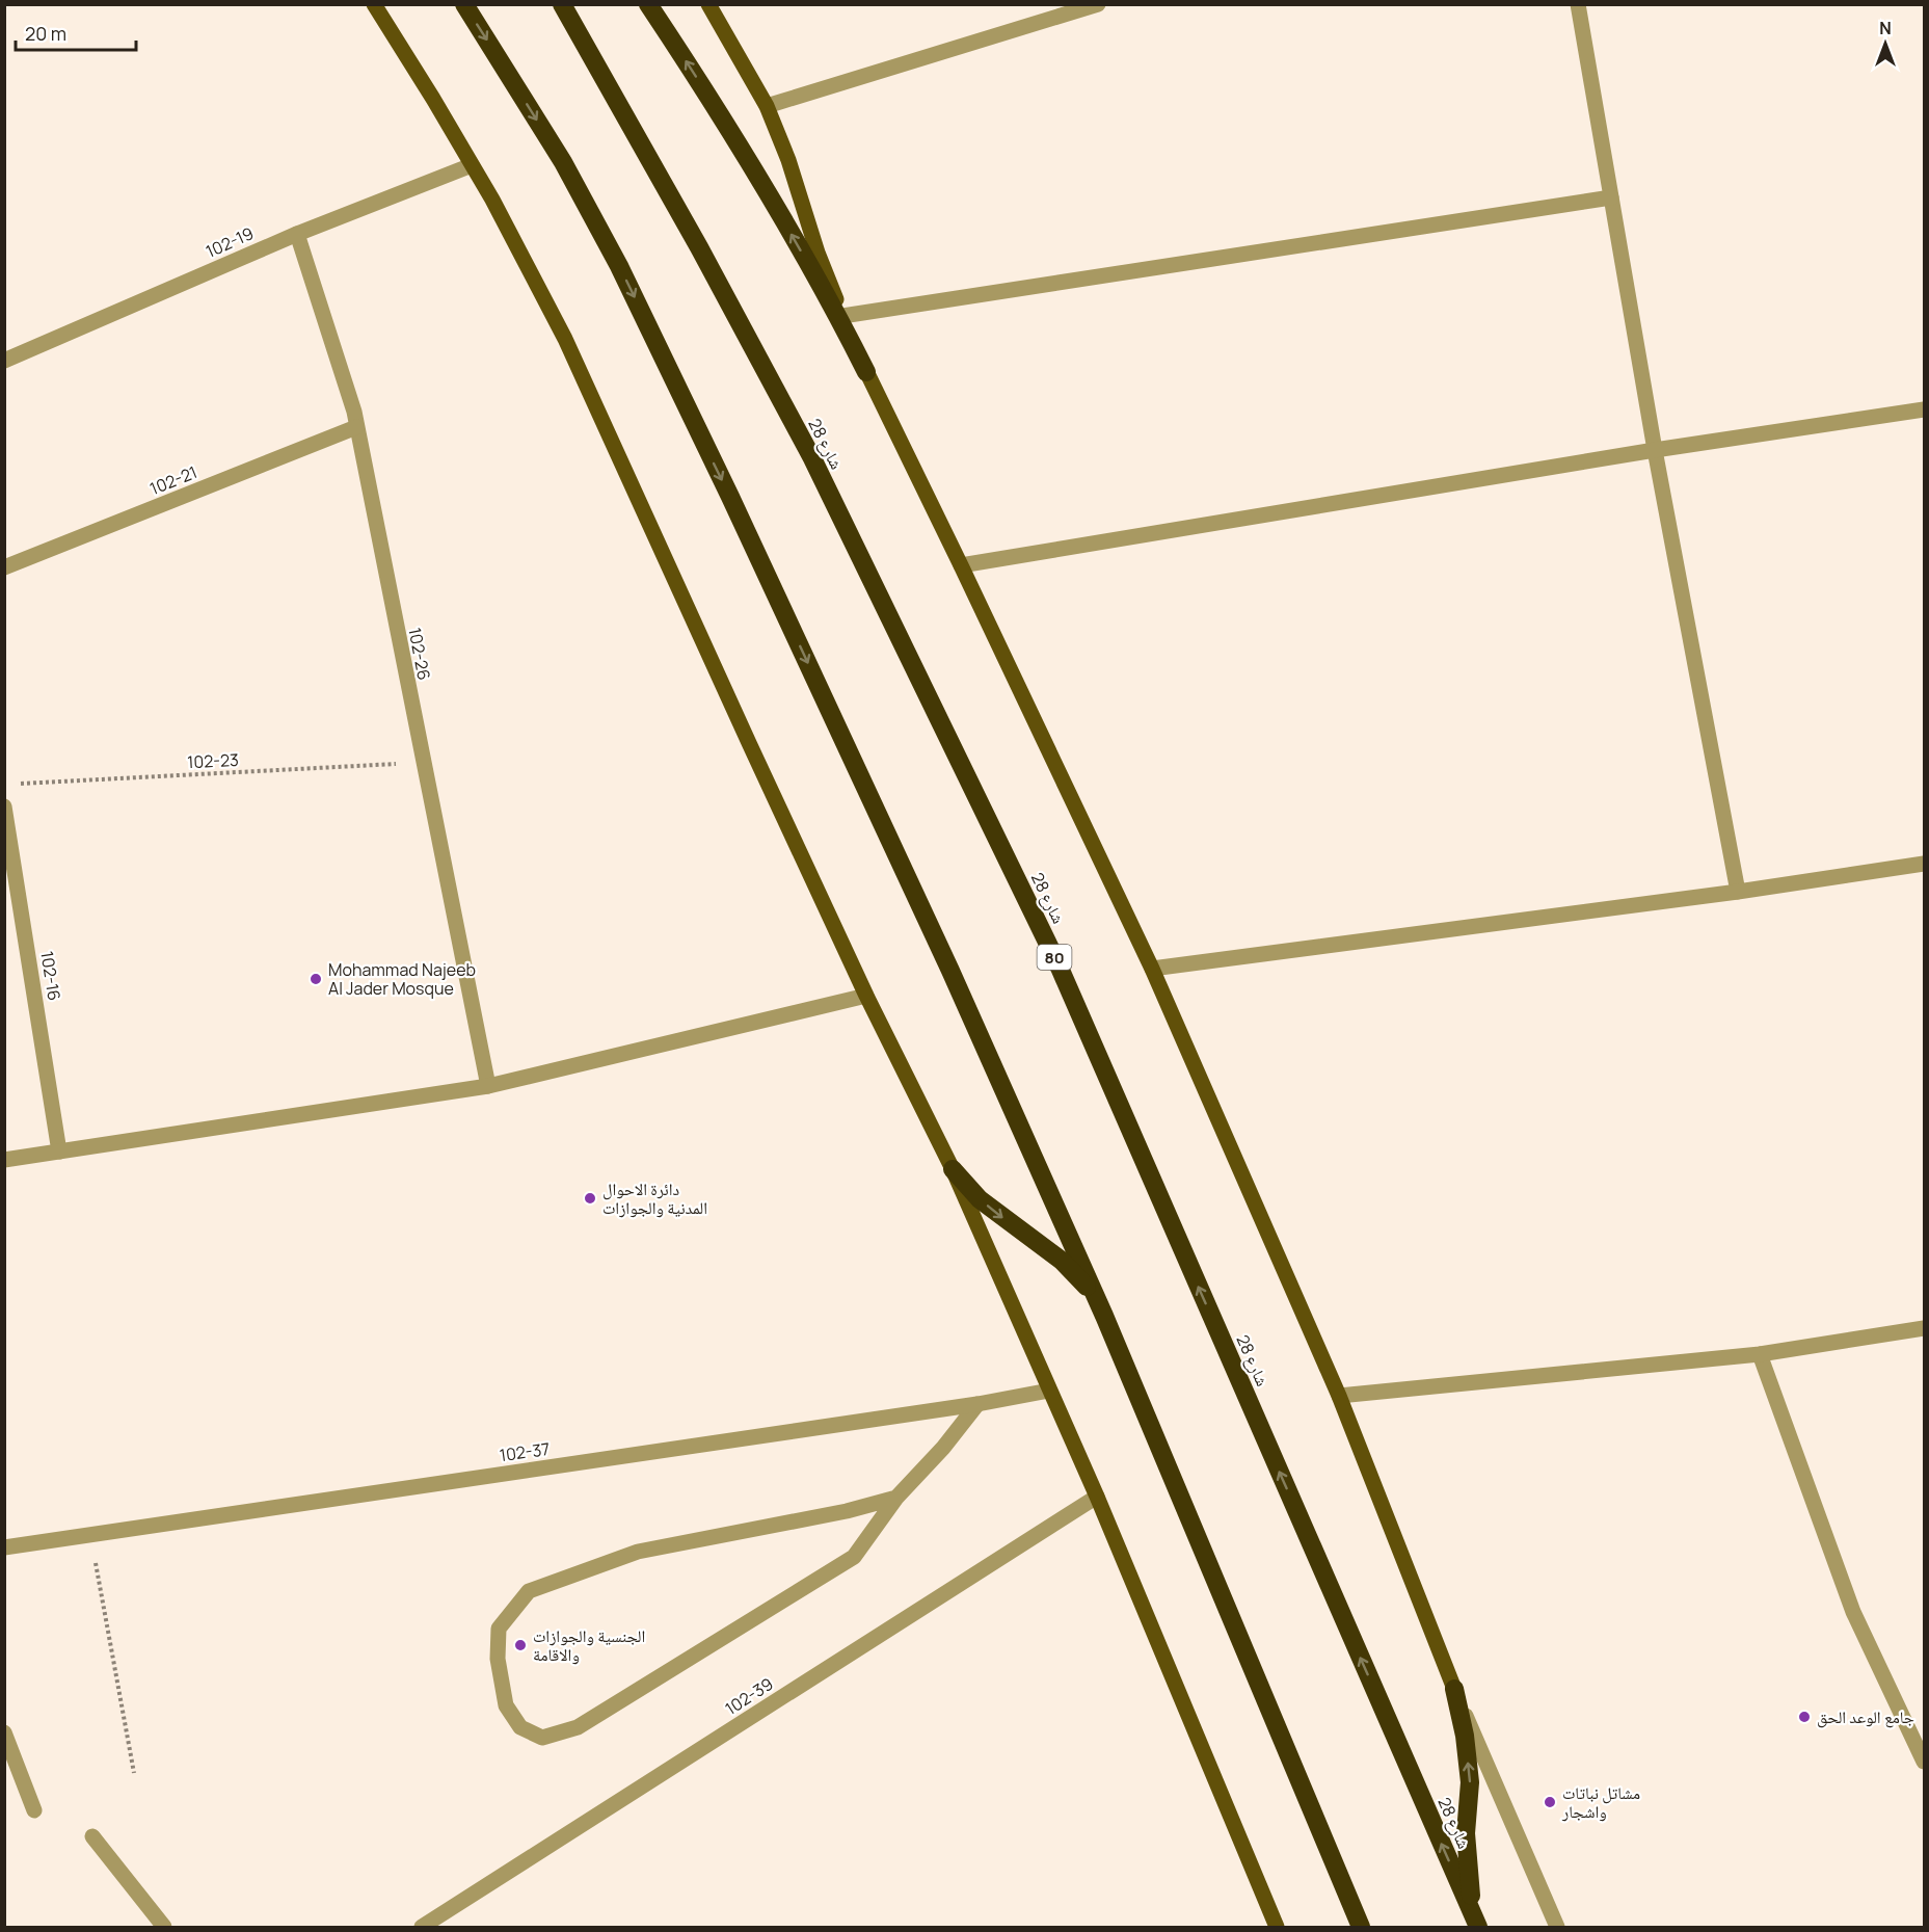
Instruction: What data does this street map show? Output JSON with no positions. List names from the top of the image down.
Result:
{
  "streets": {
    "highway": ["شارع 28", "80"],
    "street": [
      "102-19",
      "102-21",
      "102-26",
      "102-16",
      "102-37",
      "102-39"
    ],
    "path": ["102-23"]
  },
  "crossings": [
    ["102-19", "102-26"],
    ["102-21", "102-26"],
    ["102-26", "102-23"]
  ],
  "places": [
    "Mohammad Najeeb Al Jader Mosque",
    "دائرة الاحوال المدنية والجوازات",
    "الجنسية والجوازات والاقامة",
    "جامع الوعد الحق",
    "مشاتل نباتات واشجار"
  ],
  "scale_bar": "20 m",
  "north": "top"
}
